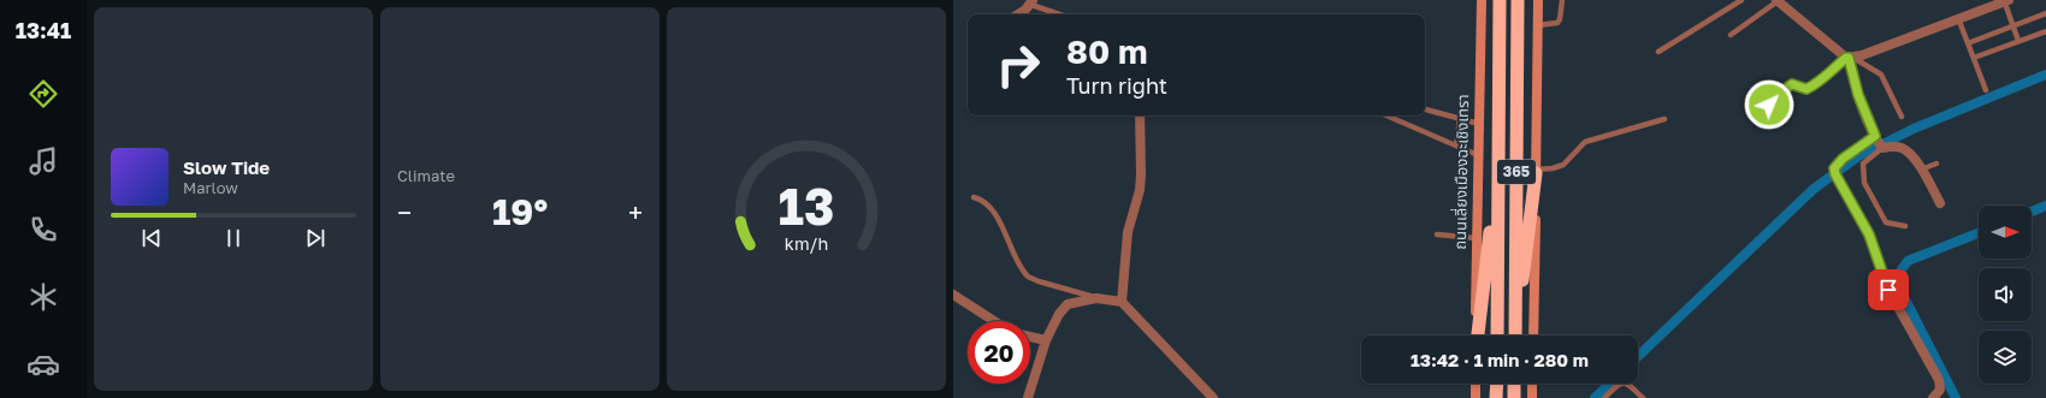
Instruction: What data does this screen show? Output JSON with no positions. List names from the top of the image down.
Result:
{
  "streets": {
    "highway": ["365"],
    "main road": ["ถนนเลี่ยงเมืองฉะเชิงเทรา"]
  },
  "north": "right",
  "page": {
    "tabs": "13:41",
    "tile": "Climate",
    "turn": ["80 m", "Turn right"],
    "song": ["Slow Tide", "Marlow"],
    "heat": ["−", "19°", "+"],
    "limit": "20",
    "trip": "13:42 · 1 min · 280 m",
    "gauge": ["13", "km/h"]
  }
}
